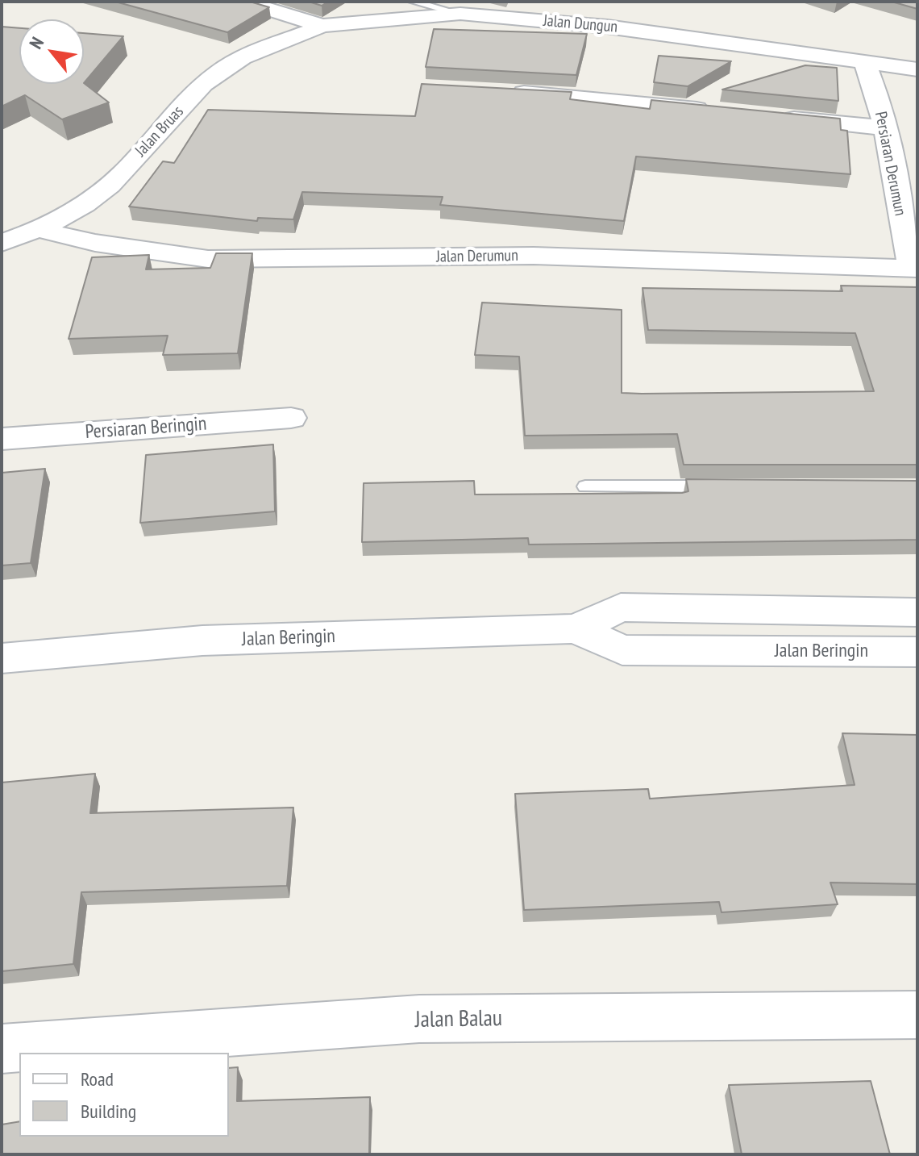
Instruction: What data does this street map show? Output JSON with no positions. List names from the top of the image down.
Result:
{
  "streets": {
    "street": [
      "Jalan Dungun",
      "Jalan Bruas",
      "Persiaran Derumun",
      "Jalan Derumun",
      "Persiaran Beringin",
      "Jalan Beringin",
      "Jalan Balau"
    ]
  },
  "crossings": [
    ["Jalan Dungun", "Jalan Bruas"],
    ["Jalan Dungun", "Persiaran Derumun"],
    ["Jalan Bruas", "Jalan Derumun"],
    ["Persiaran Derumun", "Jalan Derumun"]
  ],
  "legend": ["Road", "Building"],
  "north": "top left"
}
